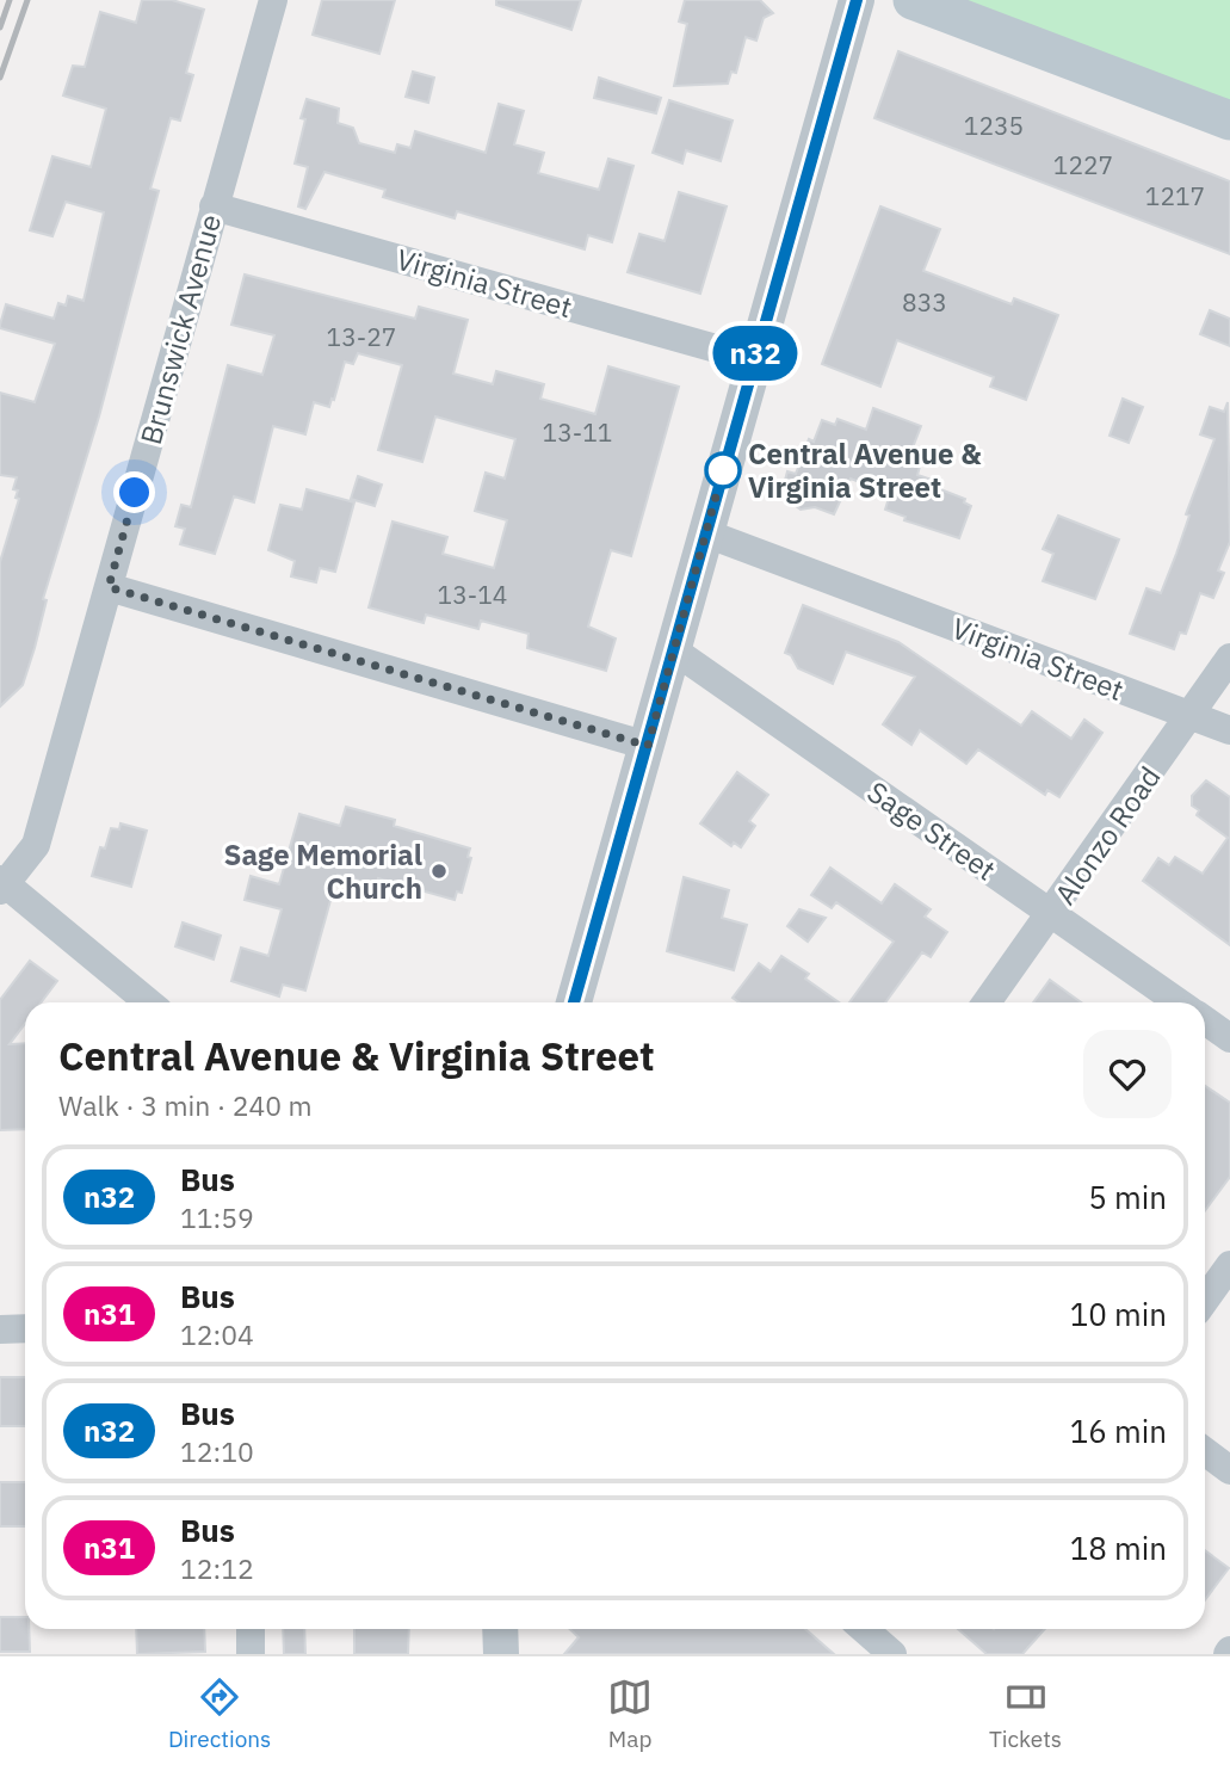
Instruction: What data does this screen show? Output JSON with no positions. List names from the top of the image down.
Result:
{
  "streets": {
    "street": [
      "Virginia Street",
      "Brunswick Avenue",
      "Sage Street",
      "Alonzo Road"
    ]
  },
  "crossings": [
    ["Virginia Street", "Brunswick Avenue"],
    ["Virginia Street", "Alonzo Road"],
    ["Sage Street", "Alonzo Road"]
  ],
  "places": ["Central Avenue & Virginia Street", "Sage Memorial Church"],
  "lines": ["bus line n32"],
  "house_numbers": [
    "1235",
    "1227",
    "1217",
    "833",
    "13-27",
    "13-11",
    "13-14"
  ],
  "page": {
    "on_map": "n32",
    "heading": ["Central Avenue & Virginia Street", "Walk · 3 min · 240 m"],
    "list": [
      {
        "mark": "n32",
        "name": "Bus",
        "note": "11:59",
        "value": "5 min"
      },
      {
        "mark": "n31",
        "name": "Bus",
        "note": "12:04",
        "value": "10 min"
      },
      {
        "mark": "n32",
        "name": "Bus",
        "note": "12:10",
        "value": "16 min"
      },
      {
        "mark": "n31",
        "name": "Bus",
        "note": "12:12",
        "value": "18 min"
      }
    ],
    "tabs": ["Directions", "Map", "Tickets"]
  }
}
